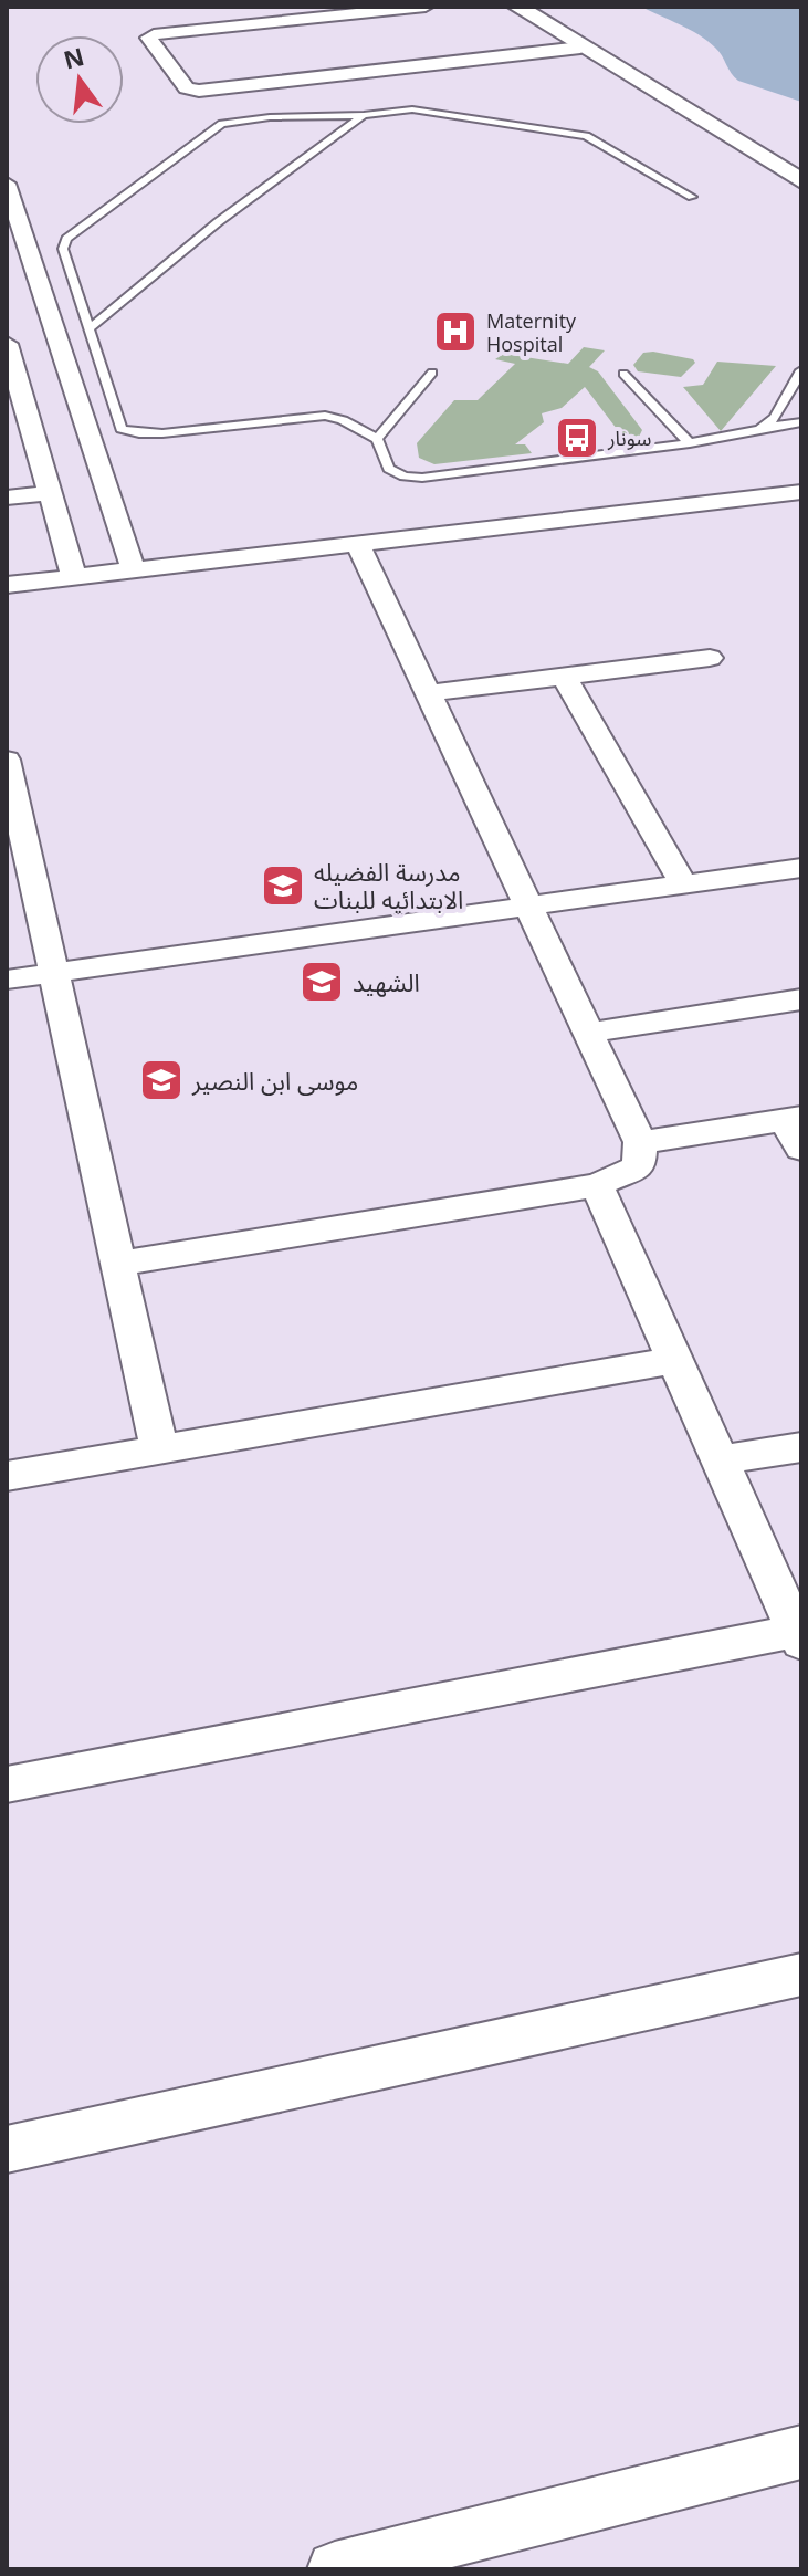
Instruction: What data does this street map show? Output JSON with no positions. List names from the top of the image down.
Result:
{
  "places": {
    "hospital": ["Maternity Hospital"],
    "bus stop": ["سونار"],
    "school or university": ["مدرسة الفضيله الابتدائيه للبنات", "الشهيد", "موسى ابن النصير"]
  },
  "north": "top"
}
